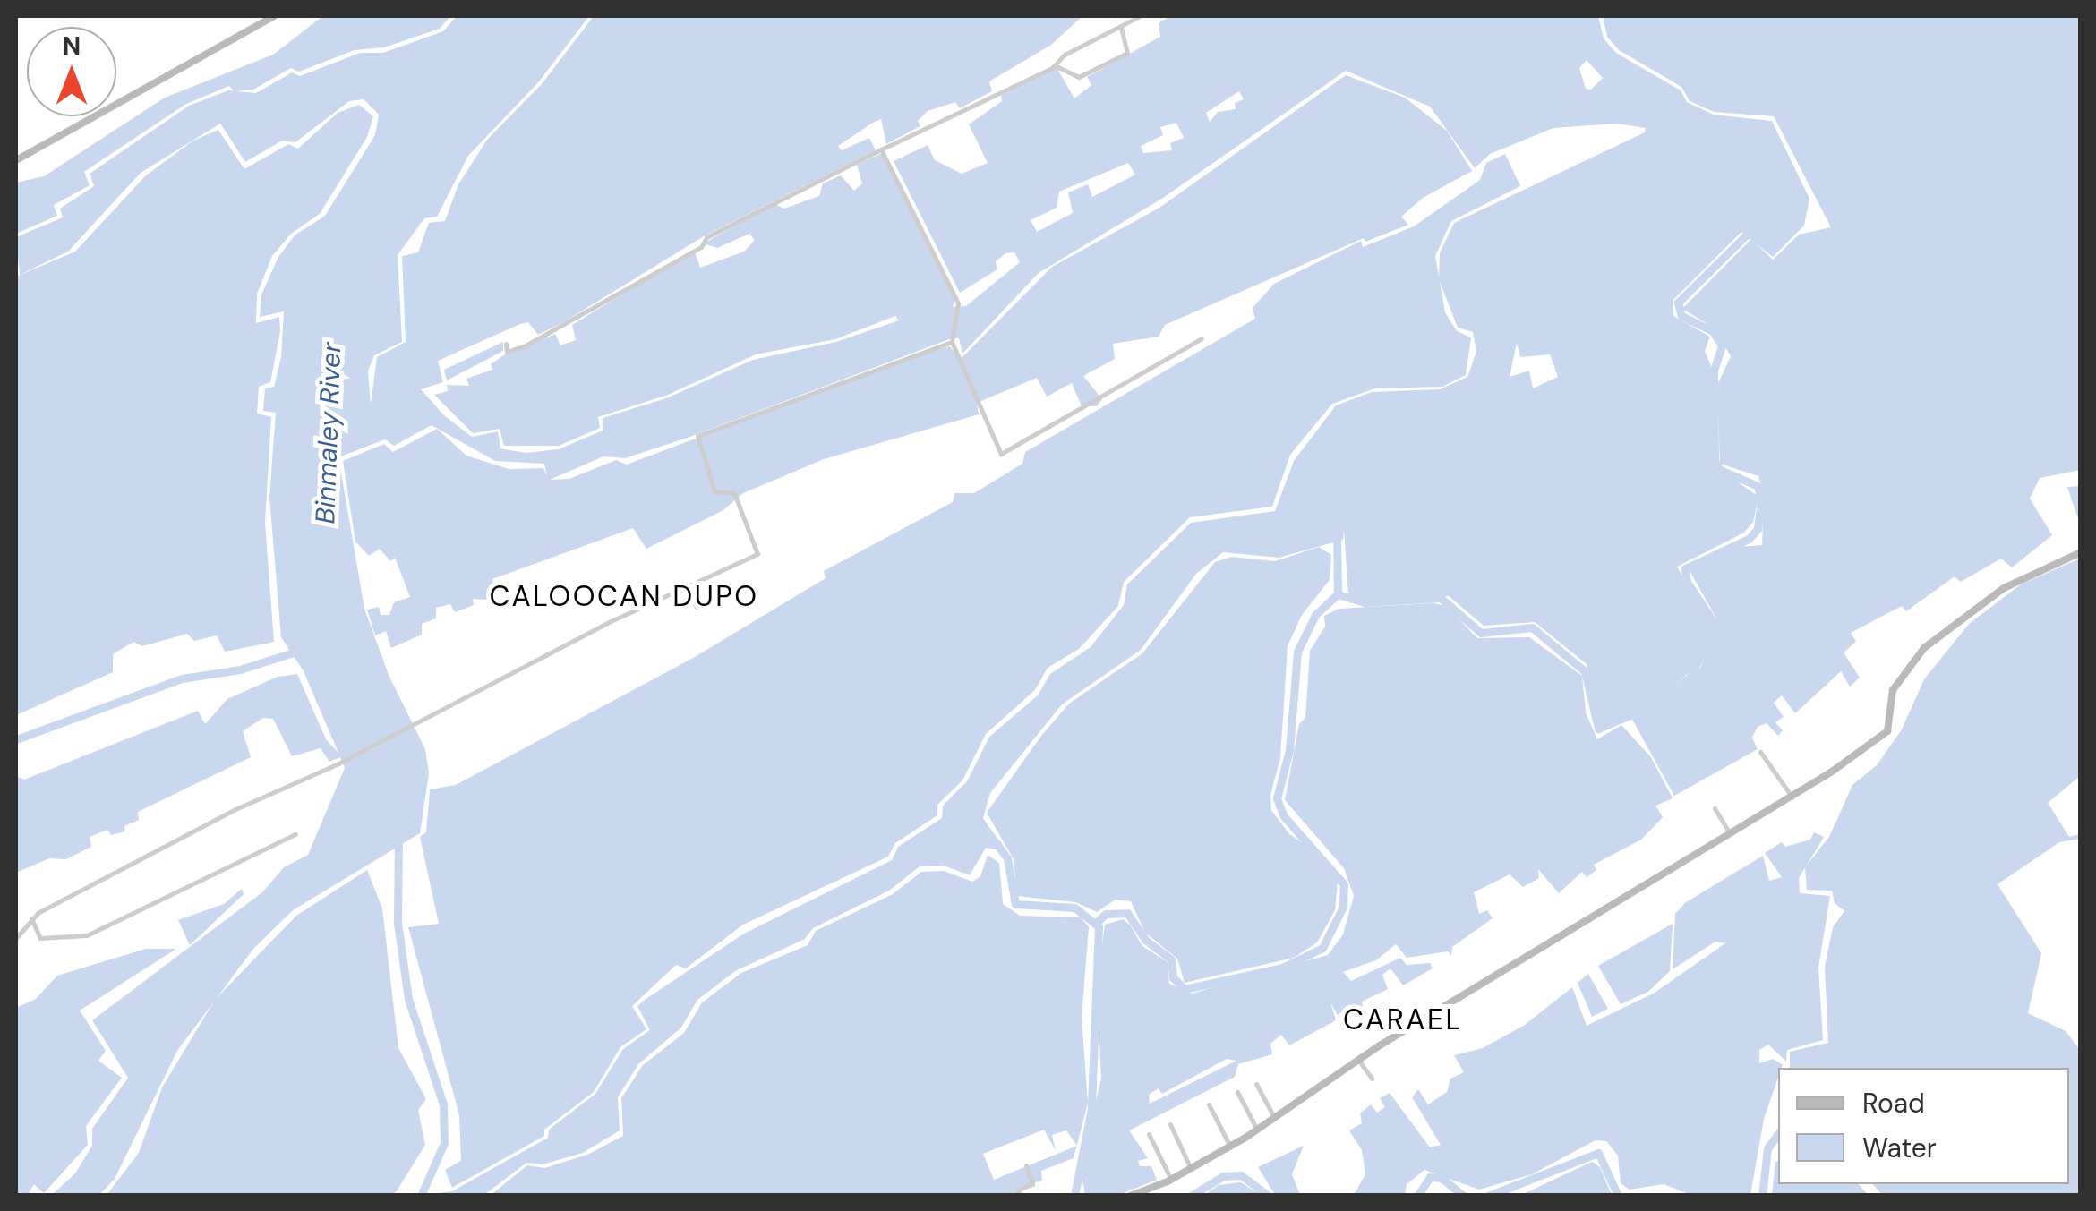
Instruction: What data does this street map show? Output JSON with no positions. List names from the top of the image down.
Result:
{
  "districts": ["CALOOCAN DUPO", "CARAEL"],
  "water": ["Binmaley River"],
  "legend": ["Road", "Water"],
  "north": "top"
}
